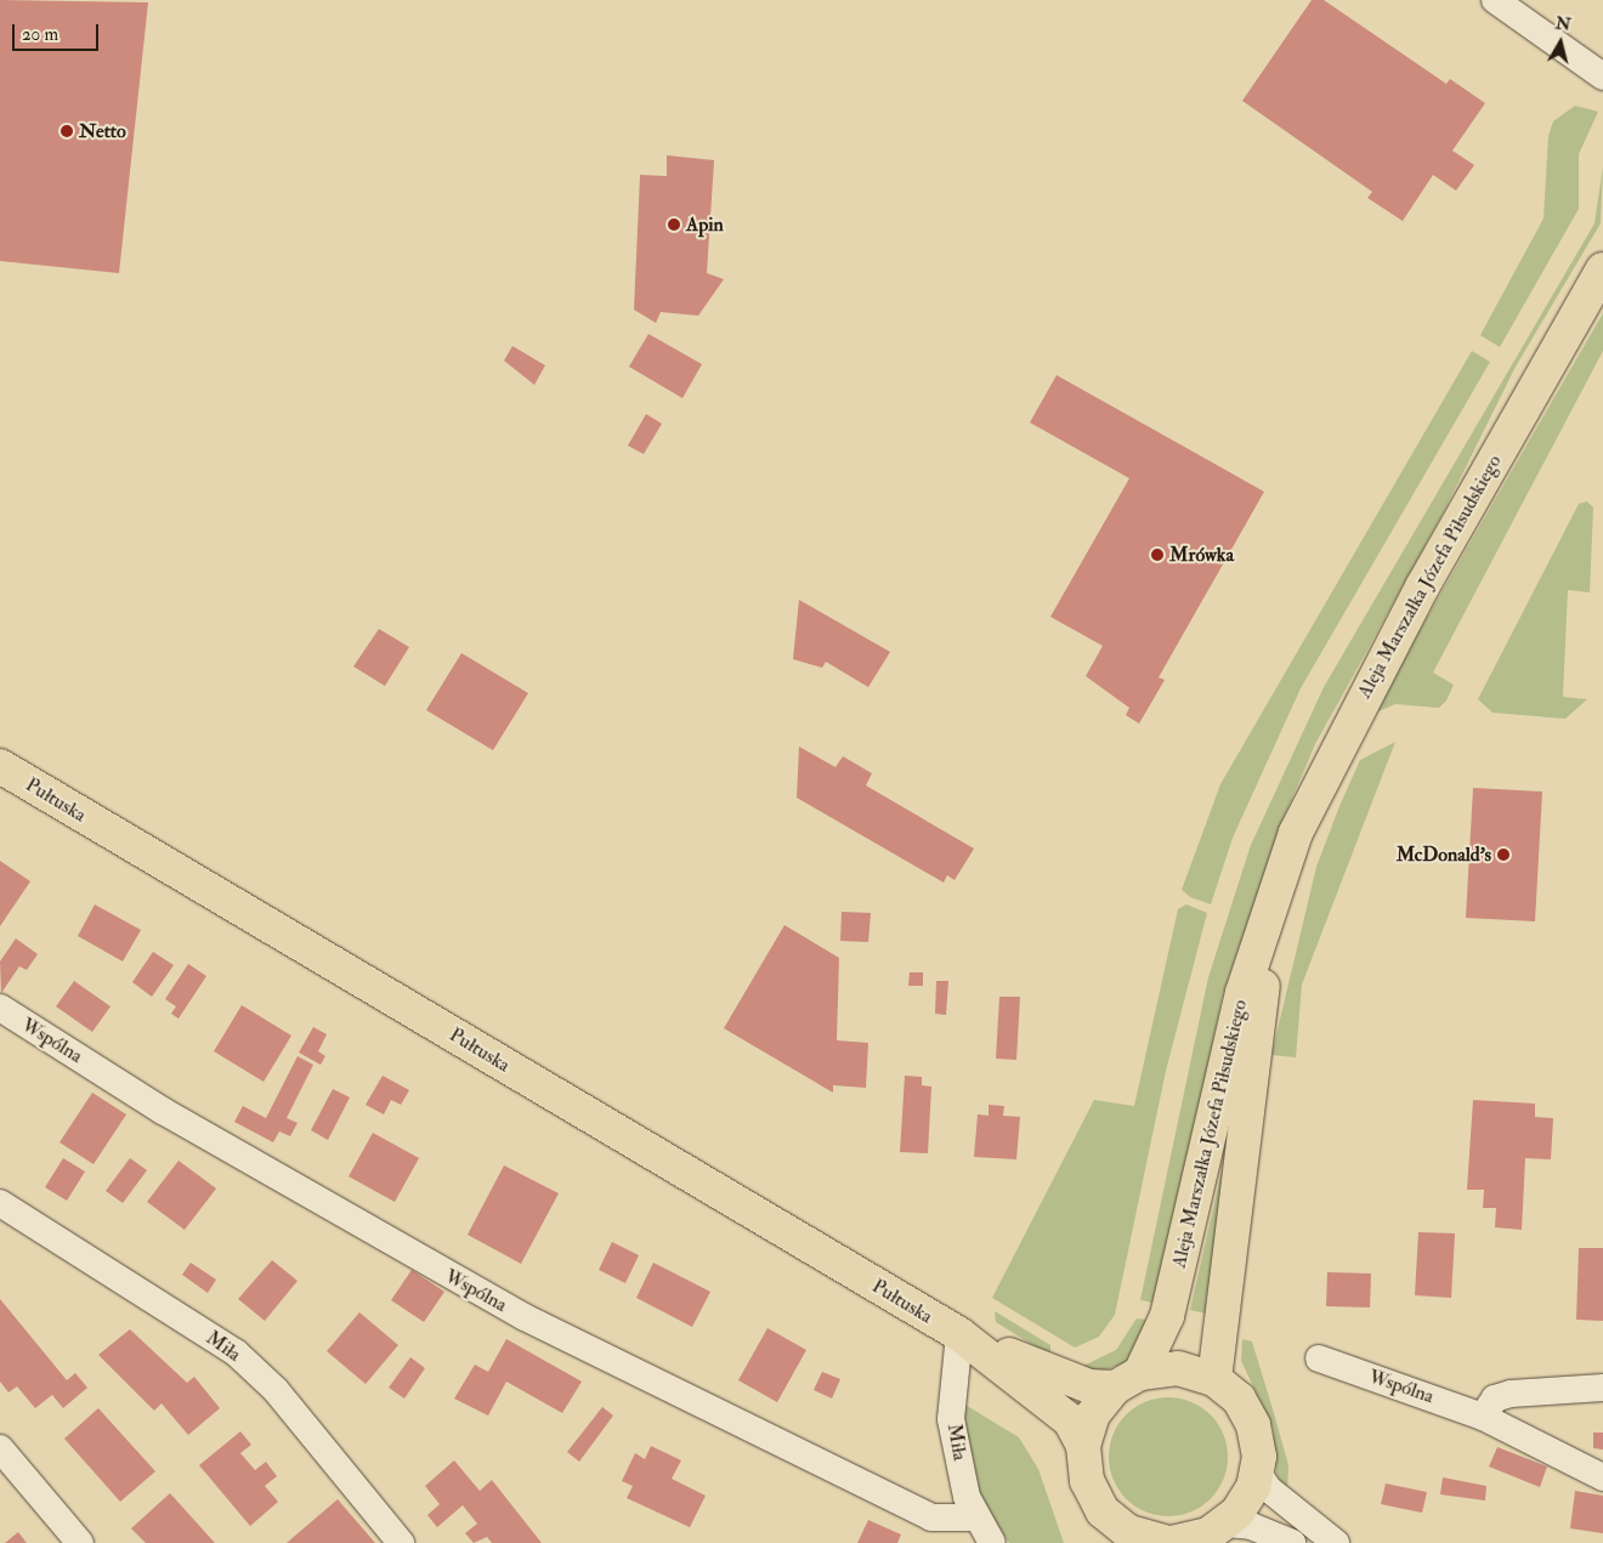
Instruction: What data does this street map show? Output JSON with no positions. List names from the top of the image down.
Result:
{
  "streets": {
    "main road": ["Aleja Marszałka Józefa Piłsudskiego", "Pułtuska"],
    "street": ["Wspólna", "Miła"]
  },
  "crossings": [
    ["Aleja Marszałka Józefa Piłsudskiego", "Pułtuska"],
    ["Pułtuska", "Miła"],
    ["Wspólna", "Miła"]
  ],
  "places": [
    "Netto",
    "Apin",
    "Mrówka",
    "McDonald's"
  ],
  "scale_bar": "20 m",
  "north": "top"
}
